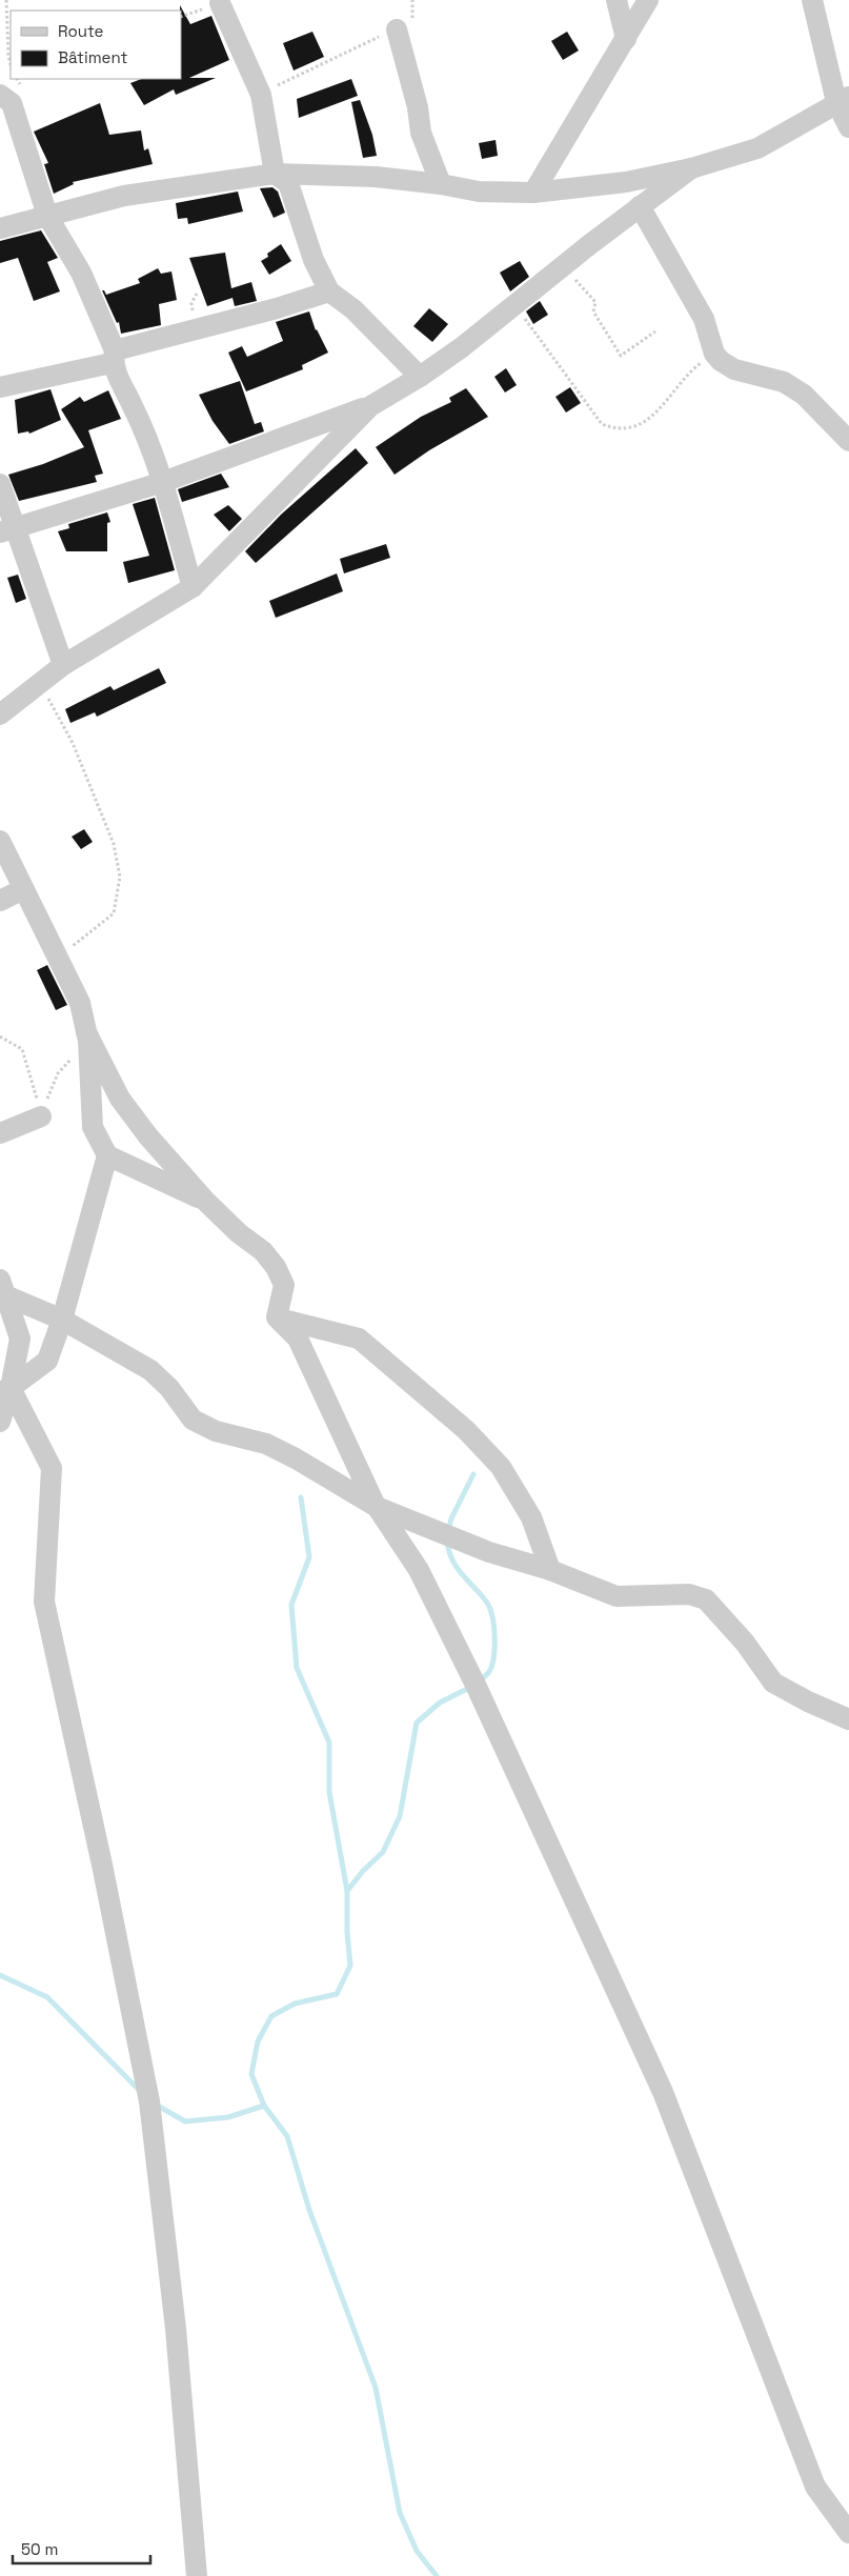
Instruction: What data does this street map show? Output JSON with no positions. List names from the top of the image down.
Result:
{
  "legend": ["Route", "Bâtiment"],
  "scale_bar": "50 m"
}
